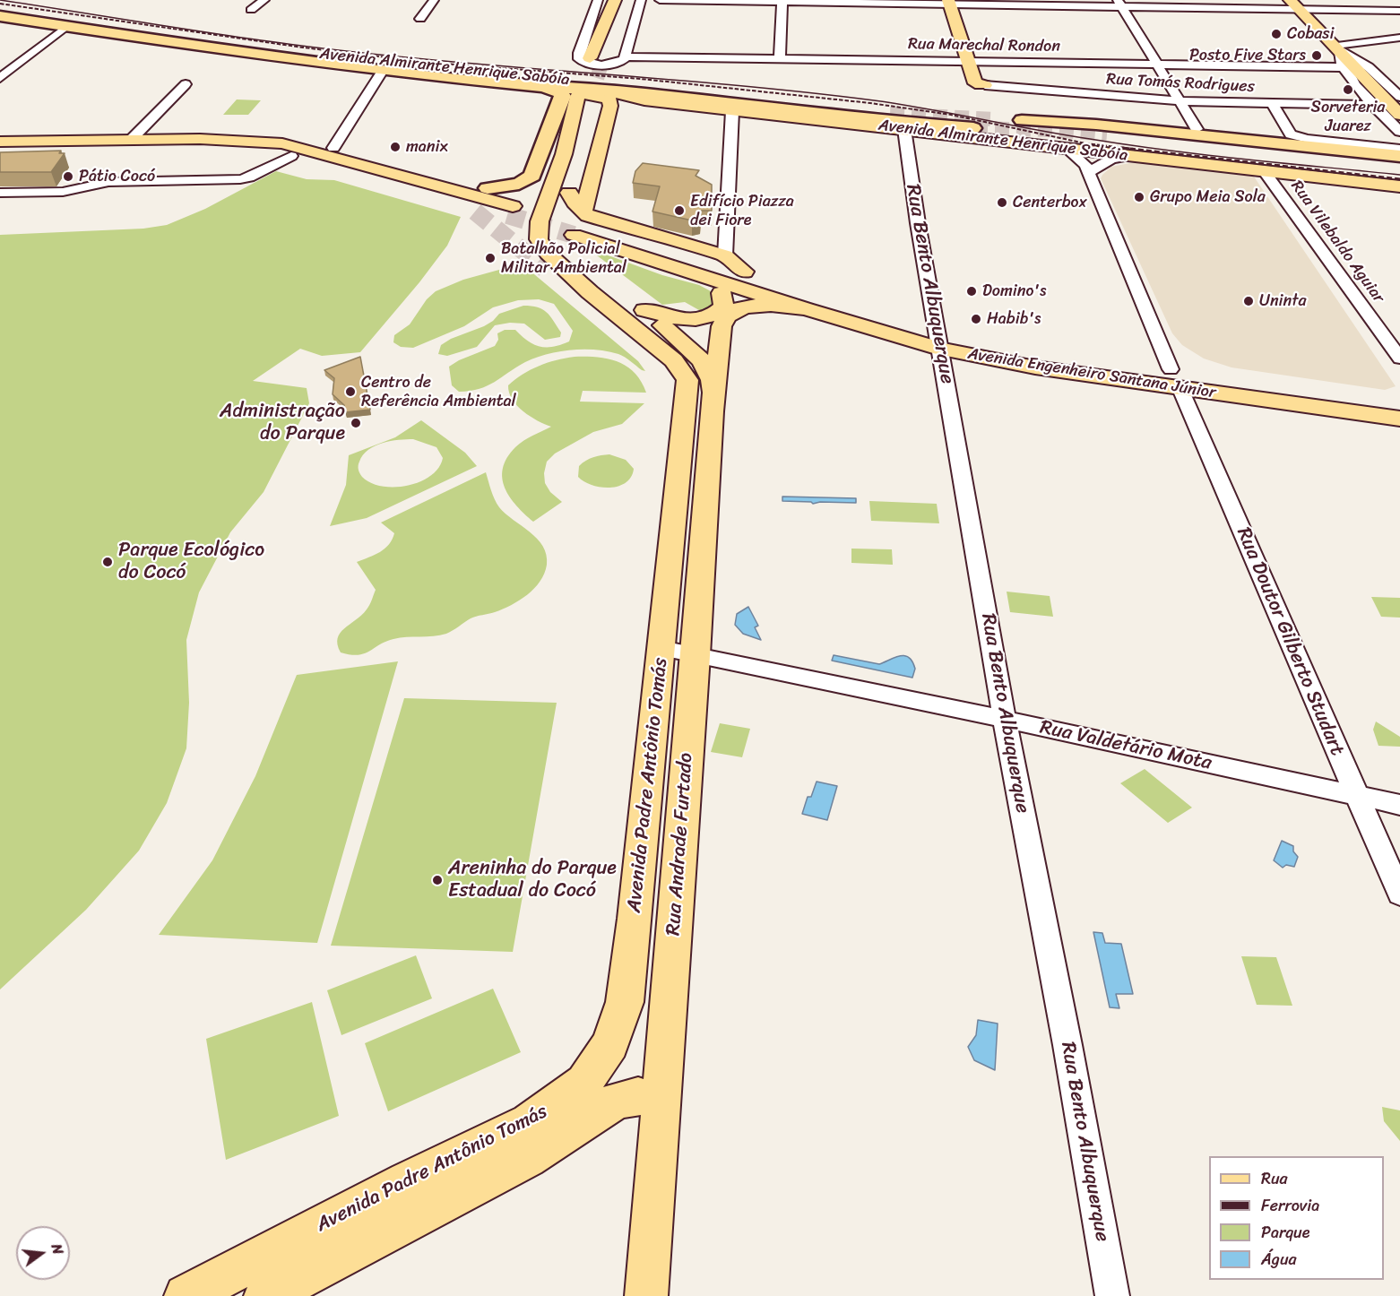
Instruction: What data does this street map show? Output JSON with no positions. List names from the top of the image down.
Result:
{
  "streets": {
    "highway": ["Avenida Almirante Henrique Sabóia"],
    "main road": ["Avenida Engenheiro Santana Júnior", "Avenida Padre Antônio Tomás", "Rua Andrade Furtado"],
    "street": [
      "Rua Marechal Rondon",
      "Rua Tomás Rodrigues",
      "Rua Vilebaldo Aguiar",
      "Rua Bento Albuquerque",
      "Rua Doutor Gilberto Studart",
      "Rua Valdetário Mota"
    ]
  },
  "crossings": [
    ["Avenida Almirante Henrique Sabóia", "Rua Vilebaldo Aguiar"],
    ["Avenida Almirante Henrique Sabóia", "Rua Bento Albuquerque"],
    ["Rua Bento Albuquerque", "Avenida Engenheiro Santana Júnior"],
    ["Rua Bento Albuquerque", "Rua Valdetário Mota"],
    ["Avenida Engenheiro Santana Júnior", "Rua Doutor Gilberto Studart"],
    ["Rua Doutor Gilberto Studart", "Rua Valdetário Mota"],
    ["Rua Valdetário Mota", "Avenida Padre Antônio Tomás"],
    ["Rua Valdetário Mota", "Rua Andrade Furtado"],
    ["Avenida Padre Antônio Tomás", "Rua Andrade Furtado"]
  ],
  "places": [
    "Cobasi",
    "Posto Five Stars",
    "Sorveteria Juarez",
    "manix",
    "Pátio Cocó",
    "Grupo Meia Sola",
    "Centerbox",
    "Edifício Piazza dei Fiore",
    "Batalhão Policial Militar Ambiental",
    "Domino's",
    "Uninta",
    "Habib's",
    "Centro de Referência Ambiental",
    "Administração do Parque",
    "Parque Ecológico do Cocó",
    "Areninha do Parque Estadual do Cocó"
  ],
  "legend": [
    "Rua",
    "Ferrovia",
    "Parque",
    "Água"
  ],
  "north": "right"
}
